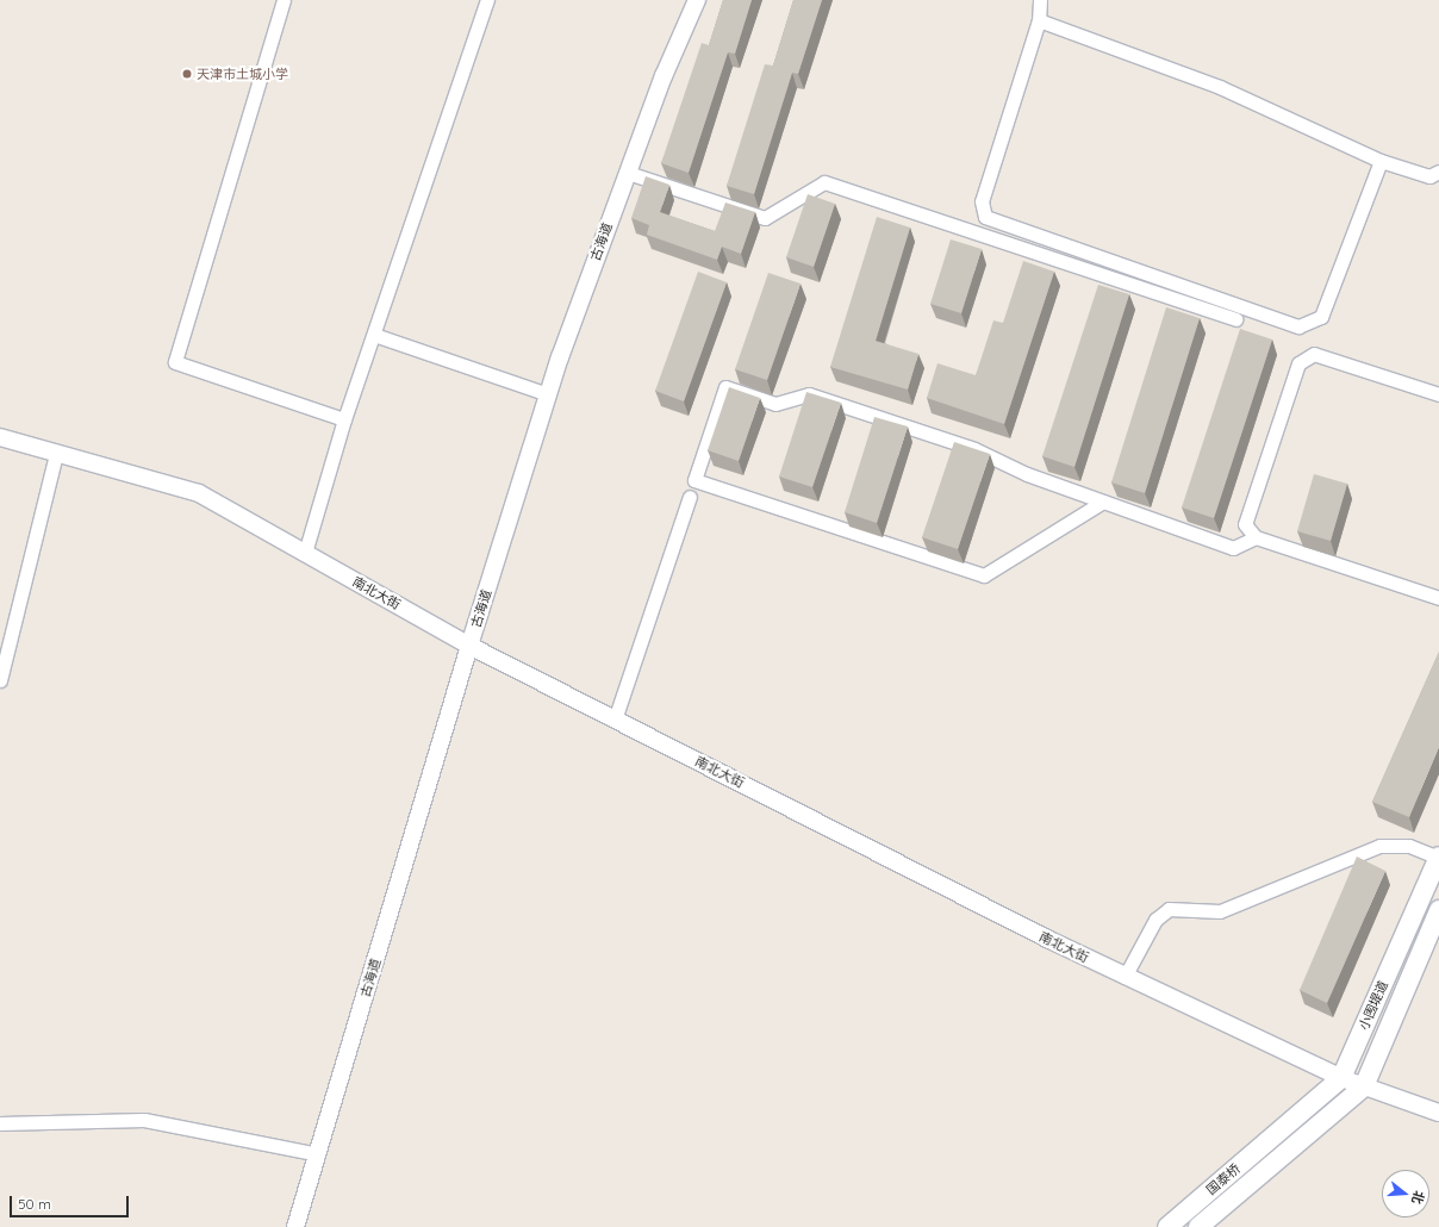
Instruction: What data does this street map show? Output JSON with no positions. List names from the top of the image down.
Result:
{
  "streets": {
    "main road": ["小围堤道", "国泰桥"],
    "street": ["古海道", "南北大街"]
  },
  "crossings": [
    ["古海道", "南北大街"],
    ["南北大街", "小围堤道"],
    ["小围堤道", "国泰桥"]
  ],
  "places": ["天津市土城小学"],
  "scale_bar": "50 m",
  "north": "right"
}
